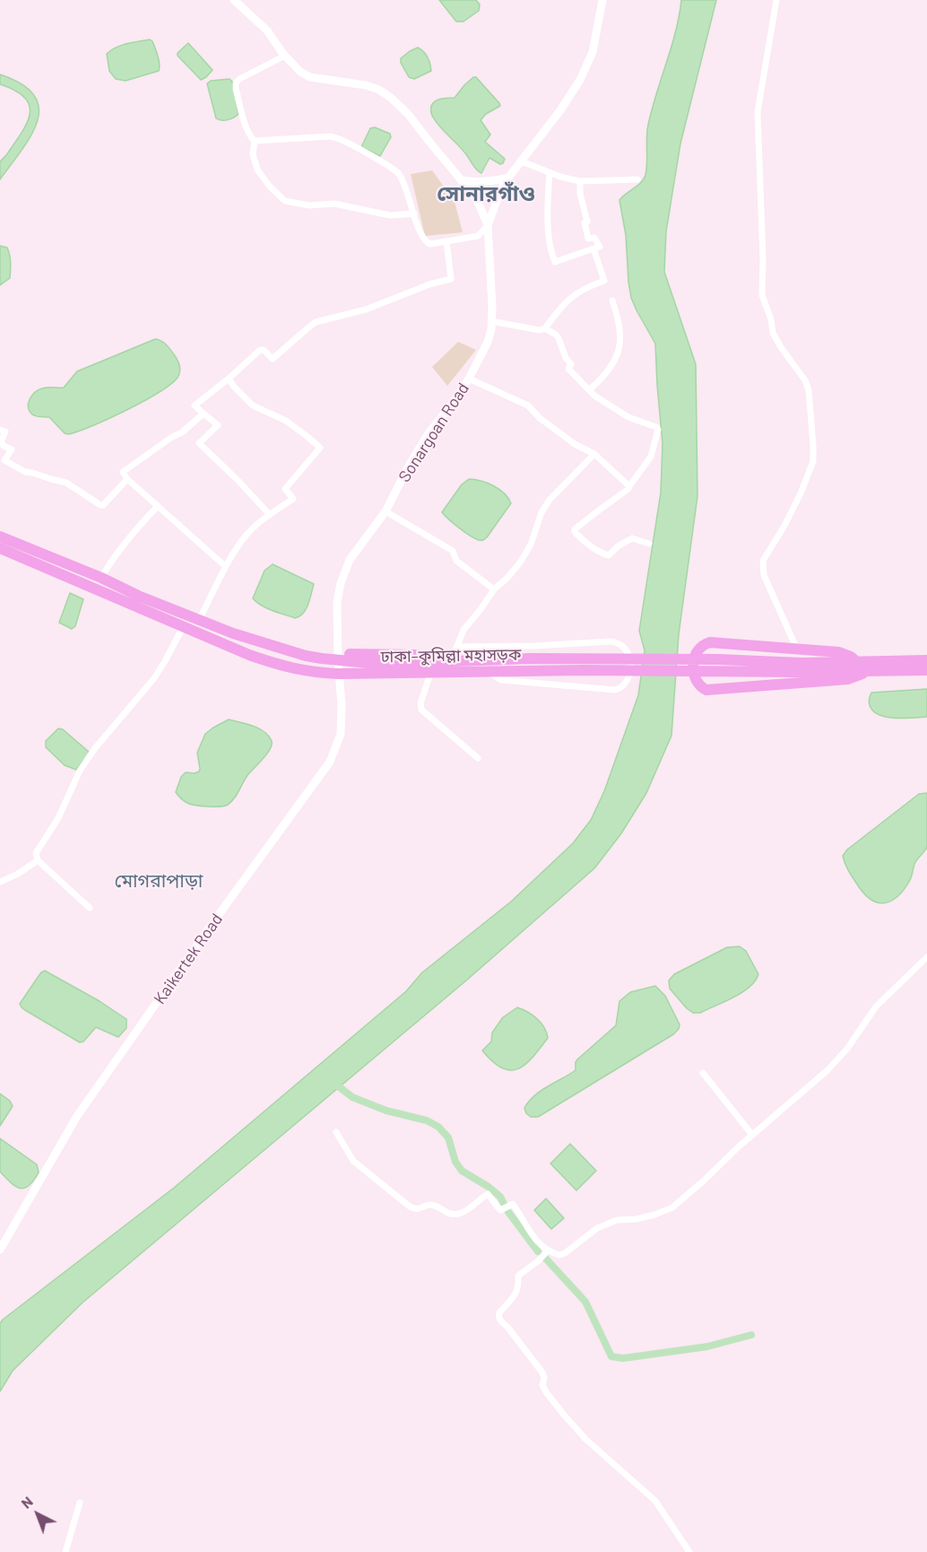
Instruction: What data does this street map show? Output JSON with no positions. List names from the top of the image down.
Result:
{
  "streets": {
    "highway": ["ঢাকা–কুমিল্লা মহাসড়ক"],
    "main road": ["Sonargoan Road", "Kaikertek Road"]
  },
  "crossings": [
    ["Sonargoan Road", "ঢাকা–কুমিল্লা মহাসড়ক"],
    ["Sonargoan Road", "Kaikertek Road"],
    ["ঢাকা–কুমিল্লা মহাসড়ক", "Kaikertek Road"]
  ],
  "districts": ["সোনারগাঁও", "মোগরাপাড়া"],
  "north": "top left"
}
